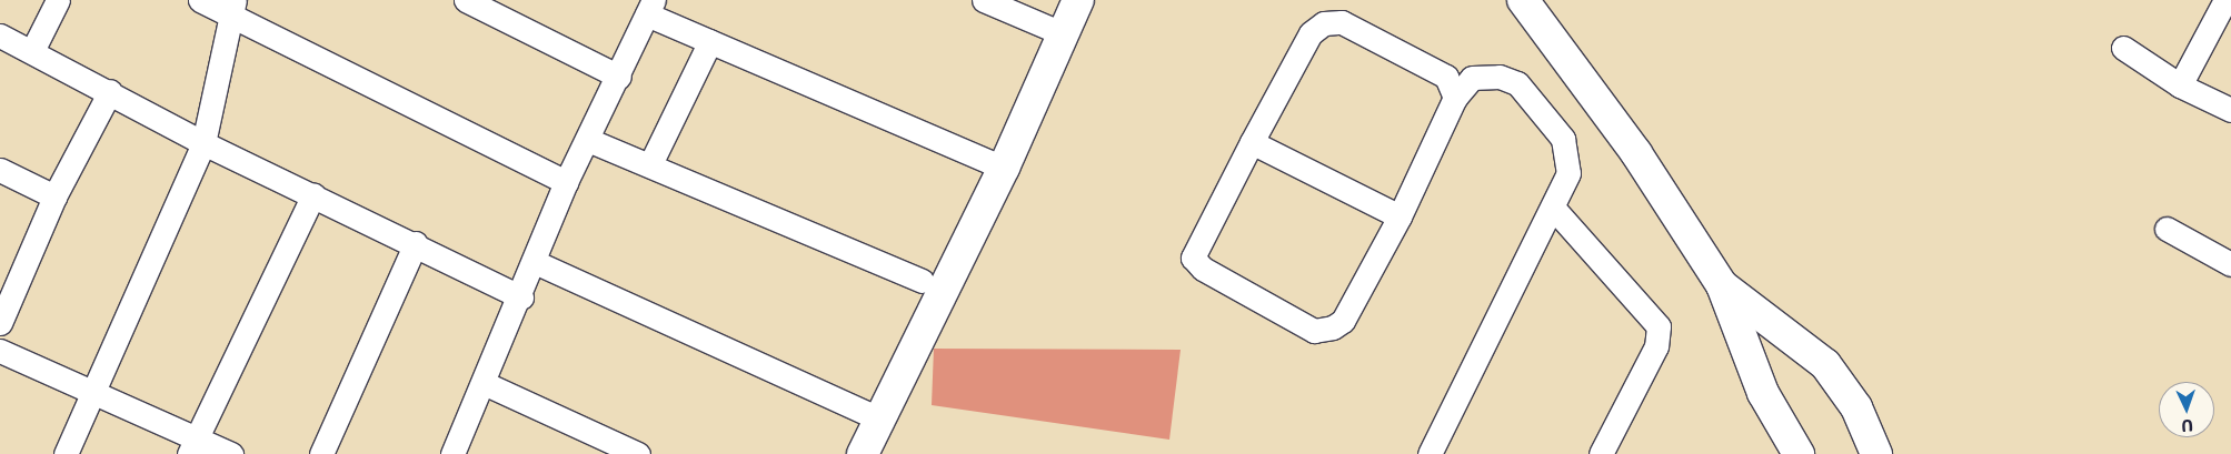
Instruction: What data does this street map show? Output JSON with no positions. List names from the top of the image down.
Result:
{
  "north": "bottom"
}
